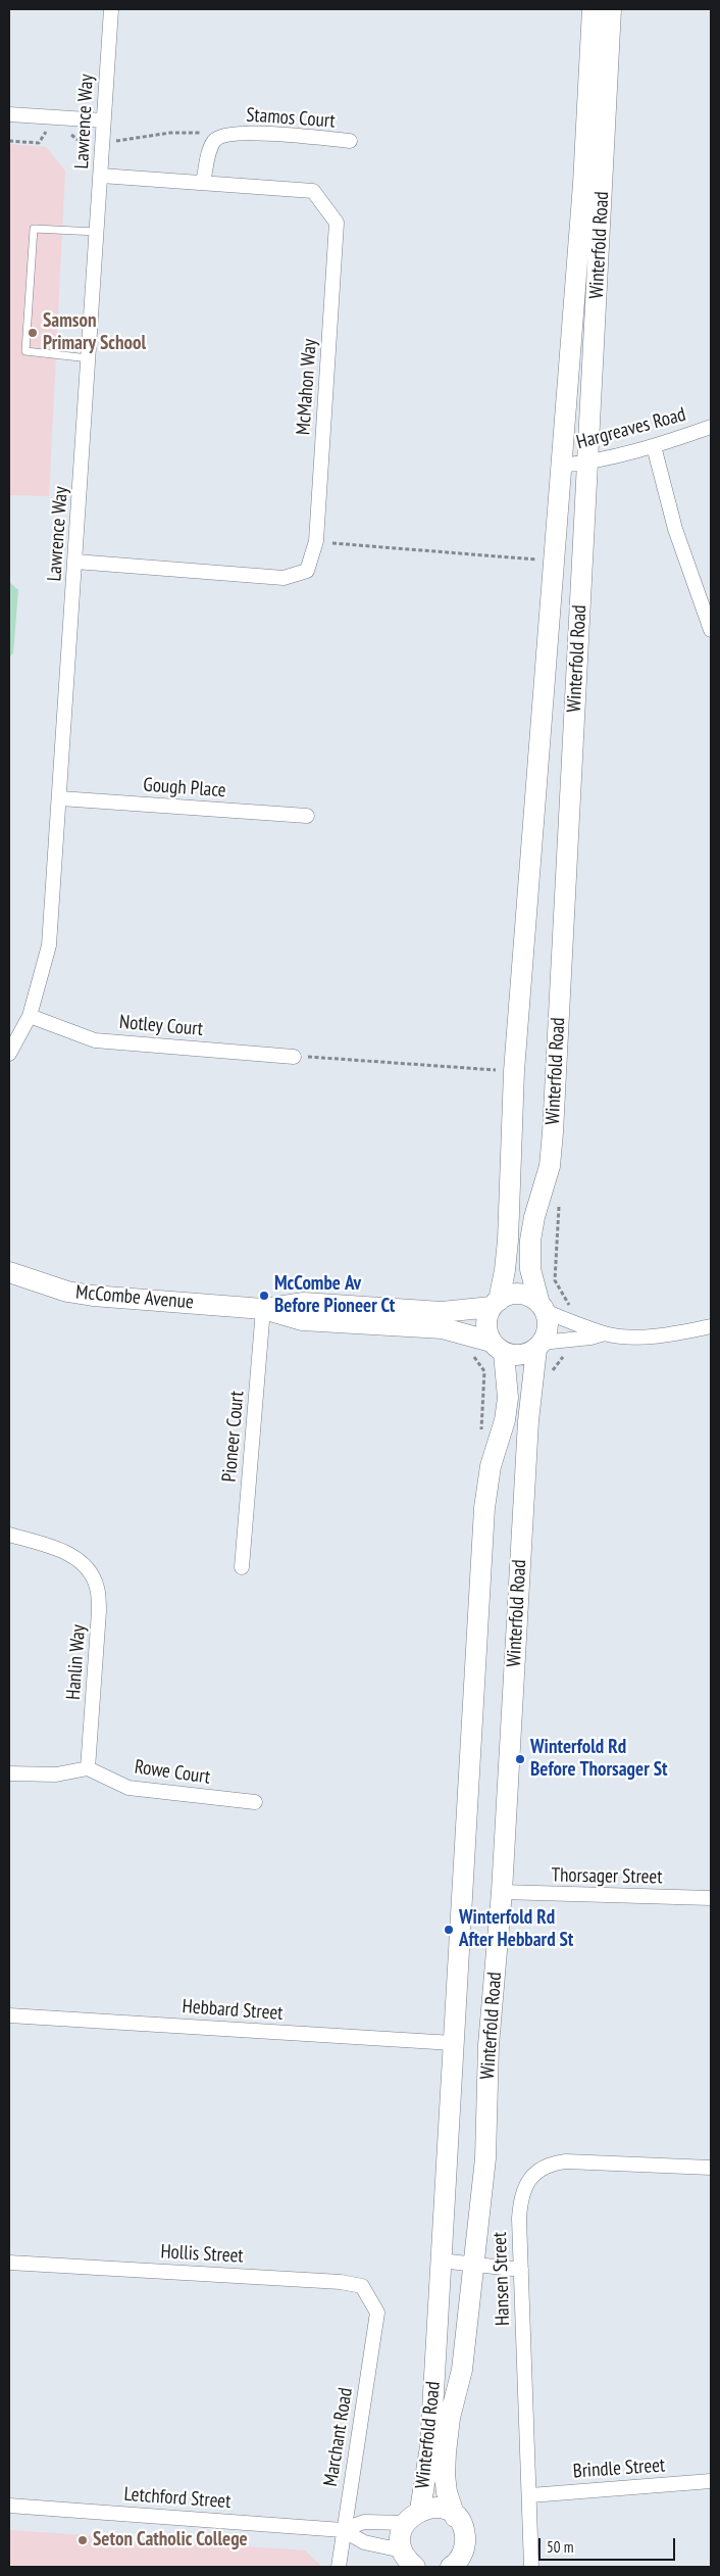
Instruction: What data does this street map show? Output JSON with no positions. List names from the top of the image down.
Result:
{
  "streets": {
    "main road": ["Winterfold Road", "McCombe Avenue"],
    "street": [
      "Stamos Court",
      "Lawrence Way",
      "McMahon Way",
      "Hargreaves Road",
      "Gough Place",
      "Notley Court",
      "Pioneer Court",
      "Hanlin Way",
      "Rowe Court",
      "Thorsager Street",
      "Hebbard Street",
      "Hollis Street",
      "Hansen Street",
      "Marchant Road",
      "Brindle Street",
      "Letchford Street"
    ]
  },
  "crossings": [
    ["Stamos Court", "McMahon Way"],
    ["Lawrence Way", "McMahon Way"],
    ["Lawrence Way", "Gough Place"],
    ["Lawrence Way", "Notley Court"],
    ["Winterfold Road", "Hargreaves Road"],
    ["Winterfold Road", "McCombe Avenue"],
    ["Winterfold Road", "Thorsager Street"],
    ["Winterfold Road", "Hebbard Street"],
    ["Winterfold Road", "Letchford Street"],
    ["McCombe Avenue", "Pioneer Court"],
    ["Hanlin Way", "Rowe Court"],
    ["Hollis Street", "Marchant Road"],
    ["Hansen Street", "Brindle Street"],
    ["Marchant Road", "Letchford Street"]
  ],
  "places": [
    "Samson Primary School",
    "McCombe Av Before Pioneer Ct",
    "Winterfold Rd Before Thorsager St",
    "Winterfold Rd After Hebbard St",
    "Seton Catholic College"
  ],
  "scale_bar": "50 m"
}
